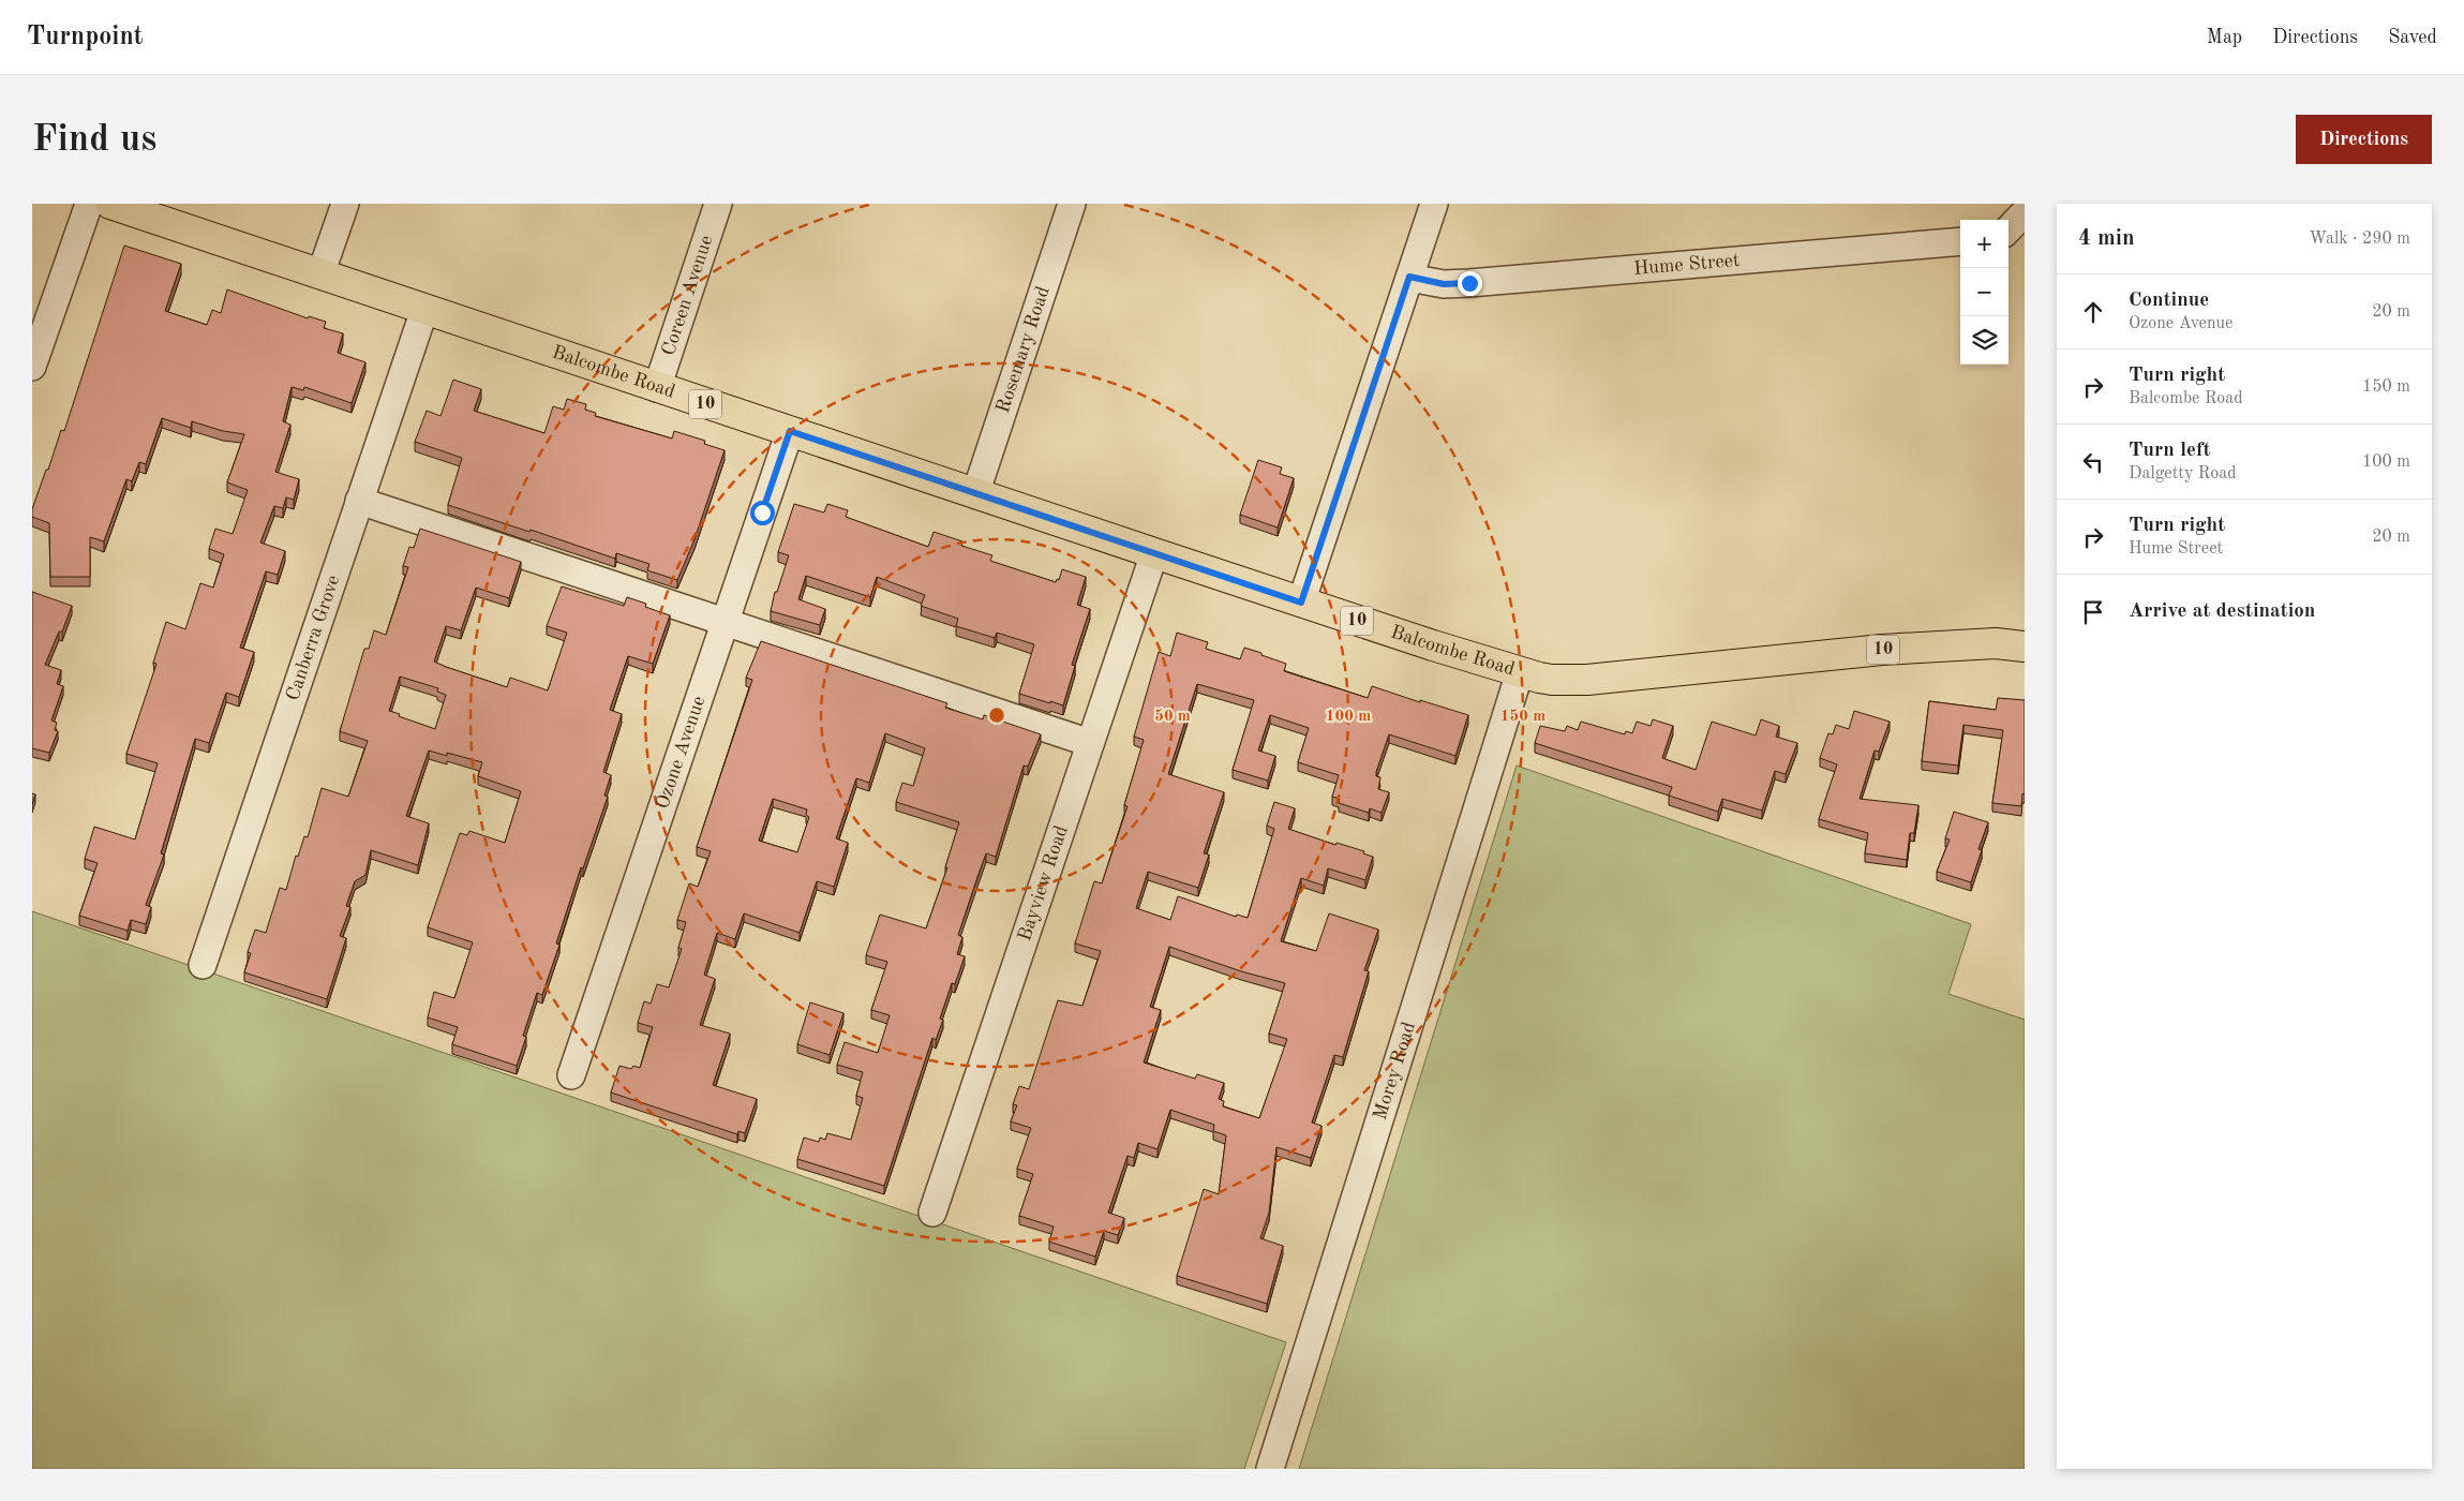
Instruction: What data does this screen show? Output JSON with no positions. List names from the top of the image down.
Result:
{
  "streets": {
    "main road": ["Balcombe Road", "10"],
    "street": [
      "Hume Street",
      "Coreen Avenue",
      "Rosemary Road",
      "Canberra Grove",
      "Ozone Avenue",
      "Bayview Road",
      "Morey Road"
    ]
  },
  "crossings": [
    ["Coreen Avenue", "Balcombe Road"],
    ["Rosemary Road", "Balcombe Road"],
    ["Balcombe Road", "Canberra Grove"],
    ["Balcombe Road", "Ozone Avenue"],
    ["Balcombe Road", "Bayview Road"],
    ["Balcombe Road", "Morey Road"]
  ],
  "page": {
    "header": "Turnpoint",
    "nav": ["Map", "Directions", "Saved"],
    "buttons": "Directions",
    "title": "Find us",
    "heading": ["4 min", "Walk · 290 m"],
    "map_buttons": ["+", "−"],
    "list": [
      ["Continue", "Ozone Avenue", "20 m"],
      ["Turn right", "Balcombe Road", "150 m"],
      ["Turn left", "Dalgetty Road", "100 m"],
      ["Turn right", "Hume Street", "20 m"],
      "Arrive at destination"
    ]
  },
  "rings": ["50 m", "100 m", "150 m"]
}
